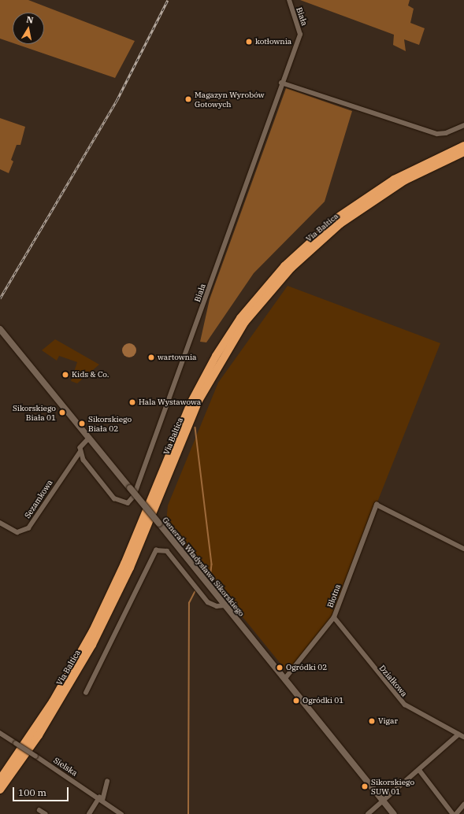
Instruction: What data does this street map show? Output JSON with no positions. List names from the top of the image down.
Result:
{
  "streets": {
    "highway": ["Via Baltica"],
    "street": [
      "Biała",
      "Sezamkowa",
      "Generała Władysława Sikorskiego",
      "Błotna",
      "Działkowa",
      "Sielska"
    ]
  },
  "crossings": [
    ["Biała", "Sezamkowa"],
    ["Generała Władysława Sikorskiego", "Błotna"],
    ["Błotna", "Działkowa"]
  ],
  "places": [
    "kotłownia",
    "Magazyn Wyrobów Gotowych",
    "wartownia",
    "Kids & Co.",
    "Hala Wystawowa",
    "Sikorskiego Biała 01",
    "Sikorskiego Biała 02",
    "Ogródki 02",
    "Ogródki 01",
    "Vigar",
    "Sikorskiego SUW 01"
  ],
  "scale_bar": "100 m",
  "north": "top"
}
